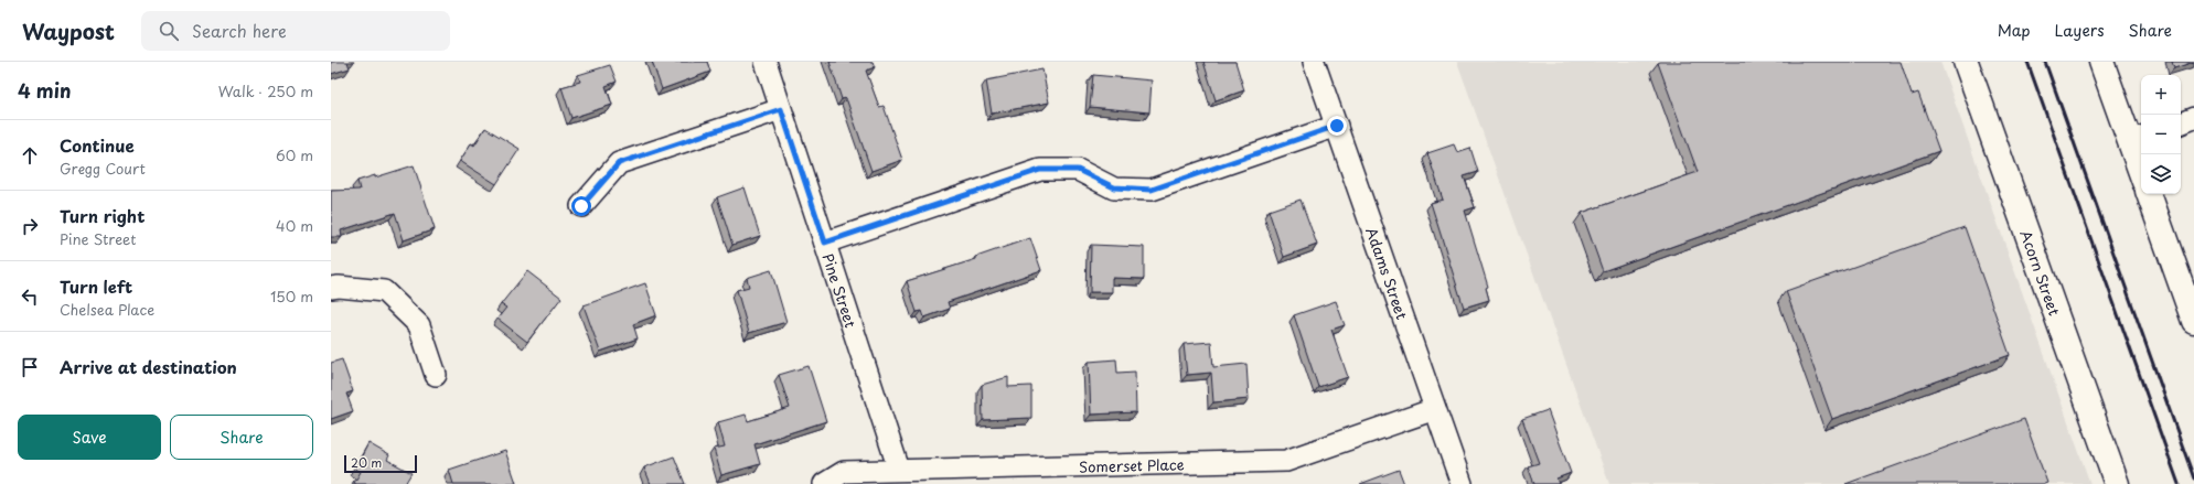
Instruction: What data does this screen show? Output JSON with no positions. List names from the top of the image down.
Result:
{
  "streets": {
    "street": [
      "Adams Street",
      "Acorn Street",
      "Pine Street",
      "Somerset Place"
    ]
  },
  "crossings": [
    ["Adams Street", "Somerset Place"],
    ["Pine Street", "Somerset Place"]
  ],
  "scale_bar": "20 m",
  "page": {
    "header": "Waypost",
    "search": "Search here",
    "nav": ["Map", "Layers", "Share"],
    "heading": ["4 min", "Walk · 250 m"],
    "map_buttons": ["+", "−"],
    "list": [
      ["Continue", "Gregg Court", "60 m"],
      ["Turn right", "Pine Street", "40 m"],
      ["Turn left", "Chelsea Place", "150 m"],
      "Arrive at destination"
    ],
    "buttons": ["Save", "Share"],
    "scale": "20 m"
  }
}
